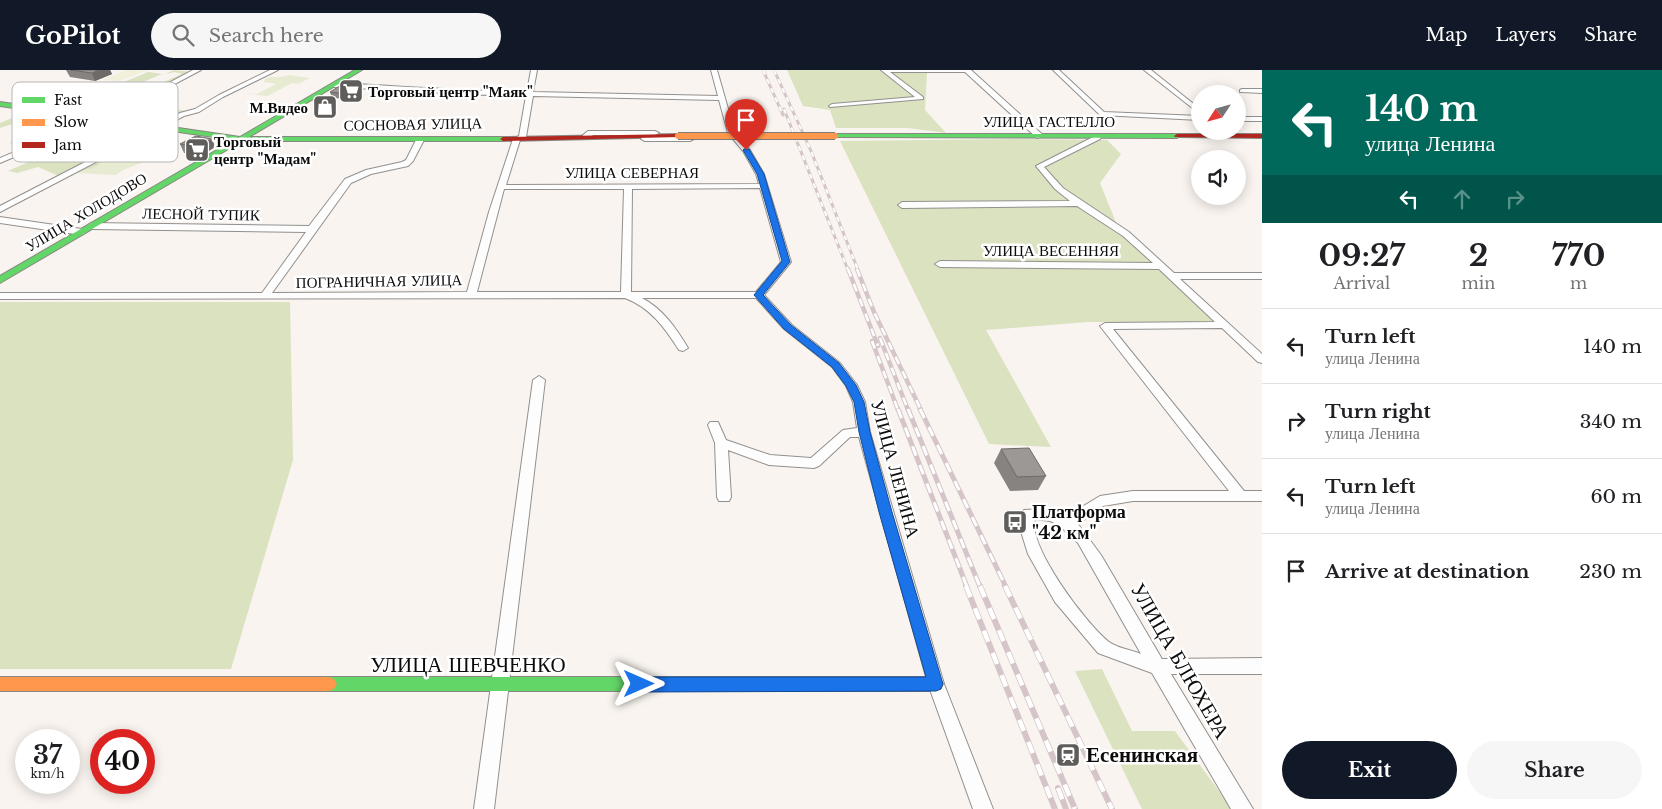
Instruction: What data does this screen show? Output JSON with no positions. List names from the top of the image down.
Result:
{
  "streets": {
    "main road": [
      "УЛИЦА ГАСТЕЛЛО",
      "СОСНОВАЯ УЛИЦА",
      "УЛИЦА ХОЛОДОВО",
      "УЛИЦА ШЕВЧЕНКО"
    ],
    "street": [
      "УЛИЦА СЕВЕРНАЯ",
      "ЛЕСНОЙ ТУПИК",
      "УЛИЦА ВЕСЕННЯЯ",
      "ПОГРАНИЧНАЯ УЛИЦА",
      "УЛИЦА ЛЕНИНА",
      "УЛИЦА БЛЮХЕРА"
    ]
  },
  "crossings": [
    ["УЛИЦА ГАСТЕЛЛО", "СОСНОВАЯ УЛИЦА"],
    ["СОСНОВАЯ УЛИЦА", "УЛИЦА ХОЛОДОВО"],
    ["УЛИЦА ХОЛОДОВО", "ЛЕСНОЙ ТУПИК"],
    ["ПОГРАНИЧНАЯ УЛИЦА", "УЛИЦА ЛЕНИНА"],
    ["УЛИЦА ЛЕНИНА", "УЛИЦА ШЕВЧЕНКО"]
  ],
  "places": {
    "supermarket": ["Торговый центр \"Маяк\"", "Торговый центр \"Мадам\""],
    "shop": ["М.Видео"],
    "bus stop": ["Платформа \"42 км\""],
    "station": ["Есенинская"]
  },
  "legend": ["Fast", "Slow", "Jam"],
  "north": "bottom left",
  "page": {
    "header": "GoPilot",
    "search": "Search here",
    "nav": ["Map", "Layers", "Share"],
    "turn": ["140 m", "улица Ленина"],
    "eta": [
      "09:27",
      "Arrival",
      "2",
      "min",
      "770",
      "m"
    ],
    "list": [
      {
        "name": "Turn left",
        "note": "улица Ленина",
        "value": "140 m"
      },
      {
        "name": "Turn right",
        "note": "улица Ленина",
        "value": "340 m"
      },
      {
        "name": "Turn left",
        "note": "улица Ленина",
        "value": "60 m"
      },
      {
        "name": "Arrive at destination",
        "value": "230 m"
      }
    ],
    "speed": "37 km/h",
    "limit": "40",
    "buttons": ["Exit", "Share"]
  }
}
